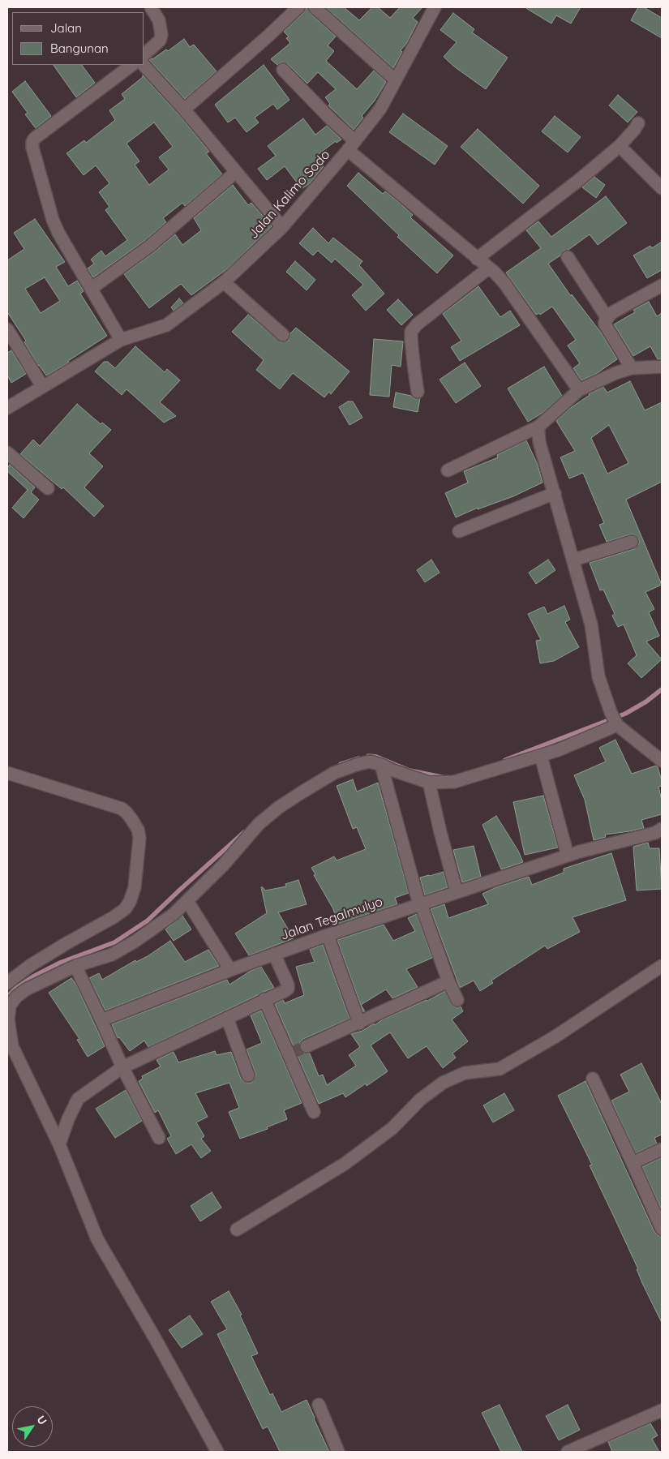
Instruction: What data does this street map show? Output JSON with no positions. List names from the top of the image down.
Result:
{
  "streets": {
    "street": ["Jalan Kalimo Sodo", "Jalan Tegalmulyo"]
  },
  "legend": ["Jalan", "Bangunan"],
  "north": "top right"
}
